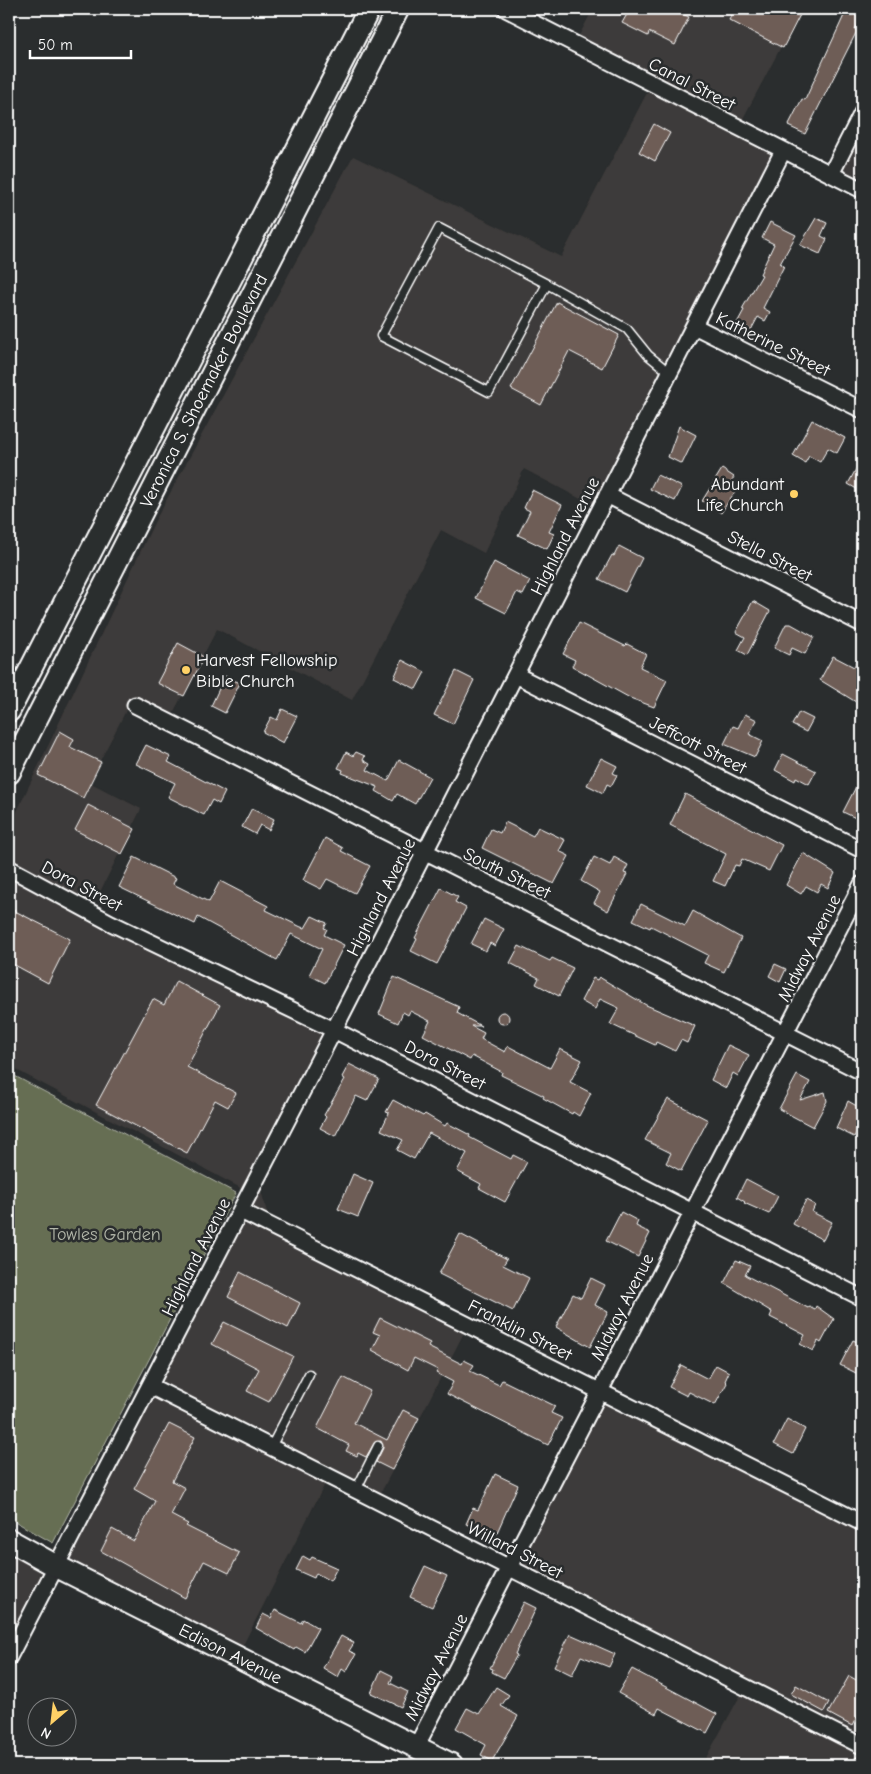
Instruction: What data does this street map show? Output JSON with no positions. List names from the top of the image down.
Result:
{
  "streets": {
    "street": [
      "Canal Street",
      "Katherine Street",
      "Veronica S. Shoemaker Boulevard",
      "Highland Avenue",
      "Stella Street",
      "Jeffcott Street",
      "South Street",
      "Dora Street",
      "Midway Avenue",
      "Franklin Street",
      "Willard Street",
      "Edison Avenue"
    ]
  },
  "crossings": [
    ["Canal Street", "Highland Avenue"],
    ["Katherine Street", "Highland Avenue"],
    ["Highland Avenue", "Stella Street"],
    ["Highland Avenue", "Jeffcott Street"],
    ["Highland Avenue", "South Street"],
    ["Highland Avenue", "Dora Street"],
    ["Highland Avenue", "Franklin Street"],
    ["Highland Avenue", "Willard Street"],
    ["Highland Avenue", "Edison Avenue"],
    ["South Street", "Midway Avenue"],
    ["Dora Street", "Midway Avenue"],
    ["Midway Avenue", "Franklin Street"],
    ["Midway Avenue", "Willard Street"],
    ["Midway Avenue", "Edison Avenue"]
  ],
  "parks": ["Towles Garden"],
  "places": ["Abundant Life Church", "Harvest Fellowship Bible Church"],
  "scale_bar": "50 m",
  "north": "bottom left"
}
